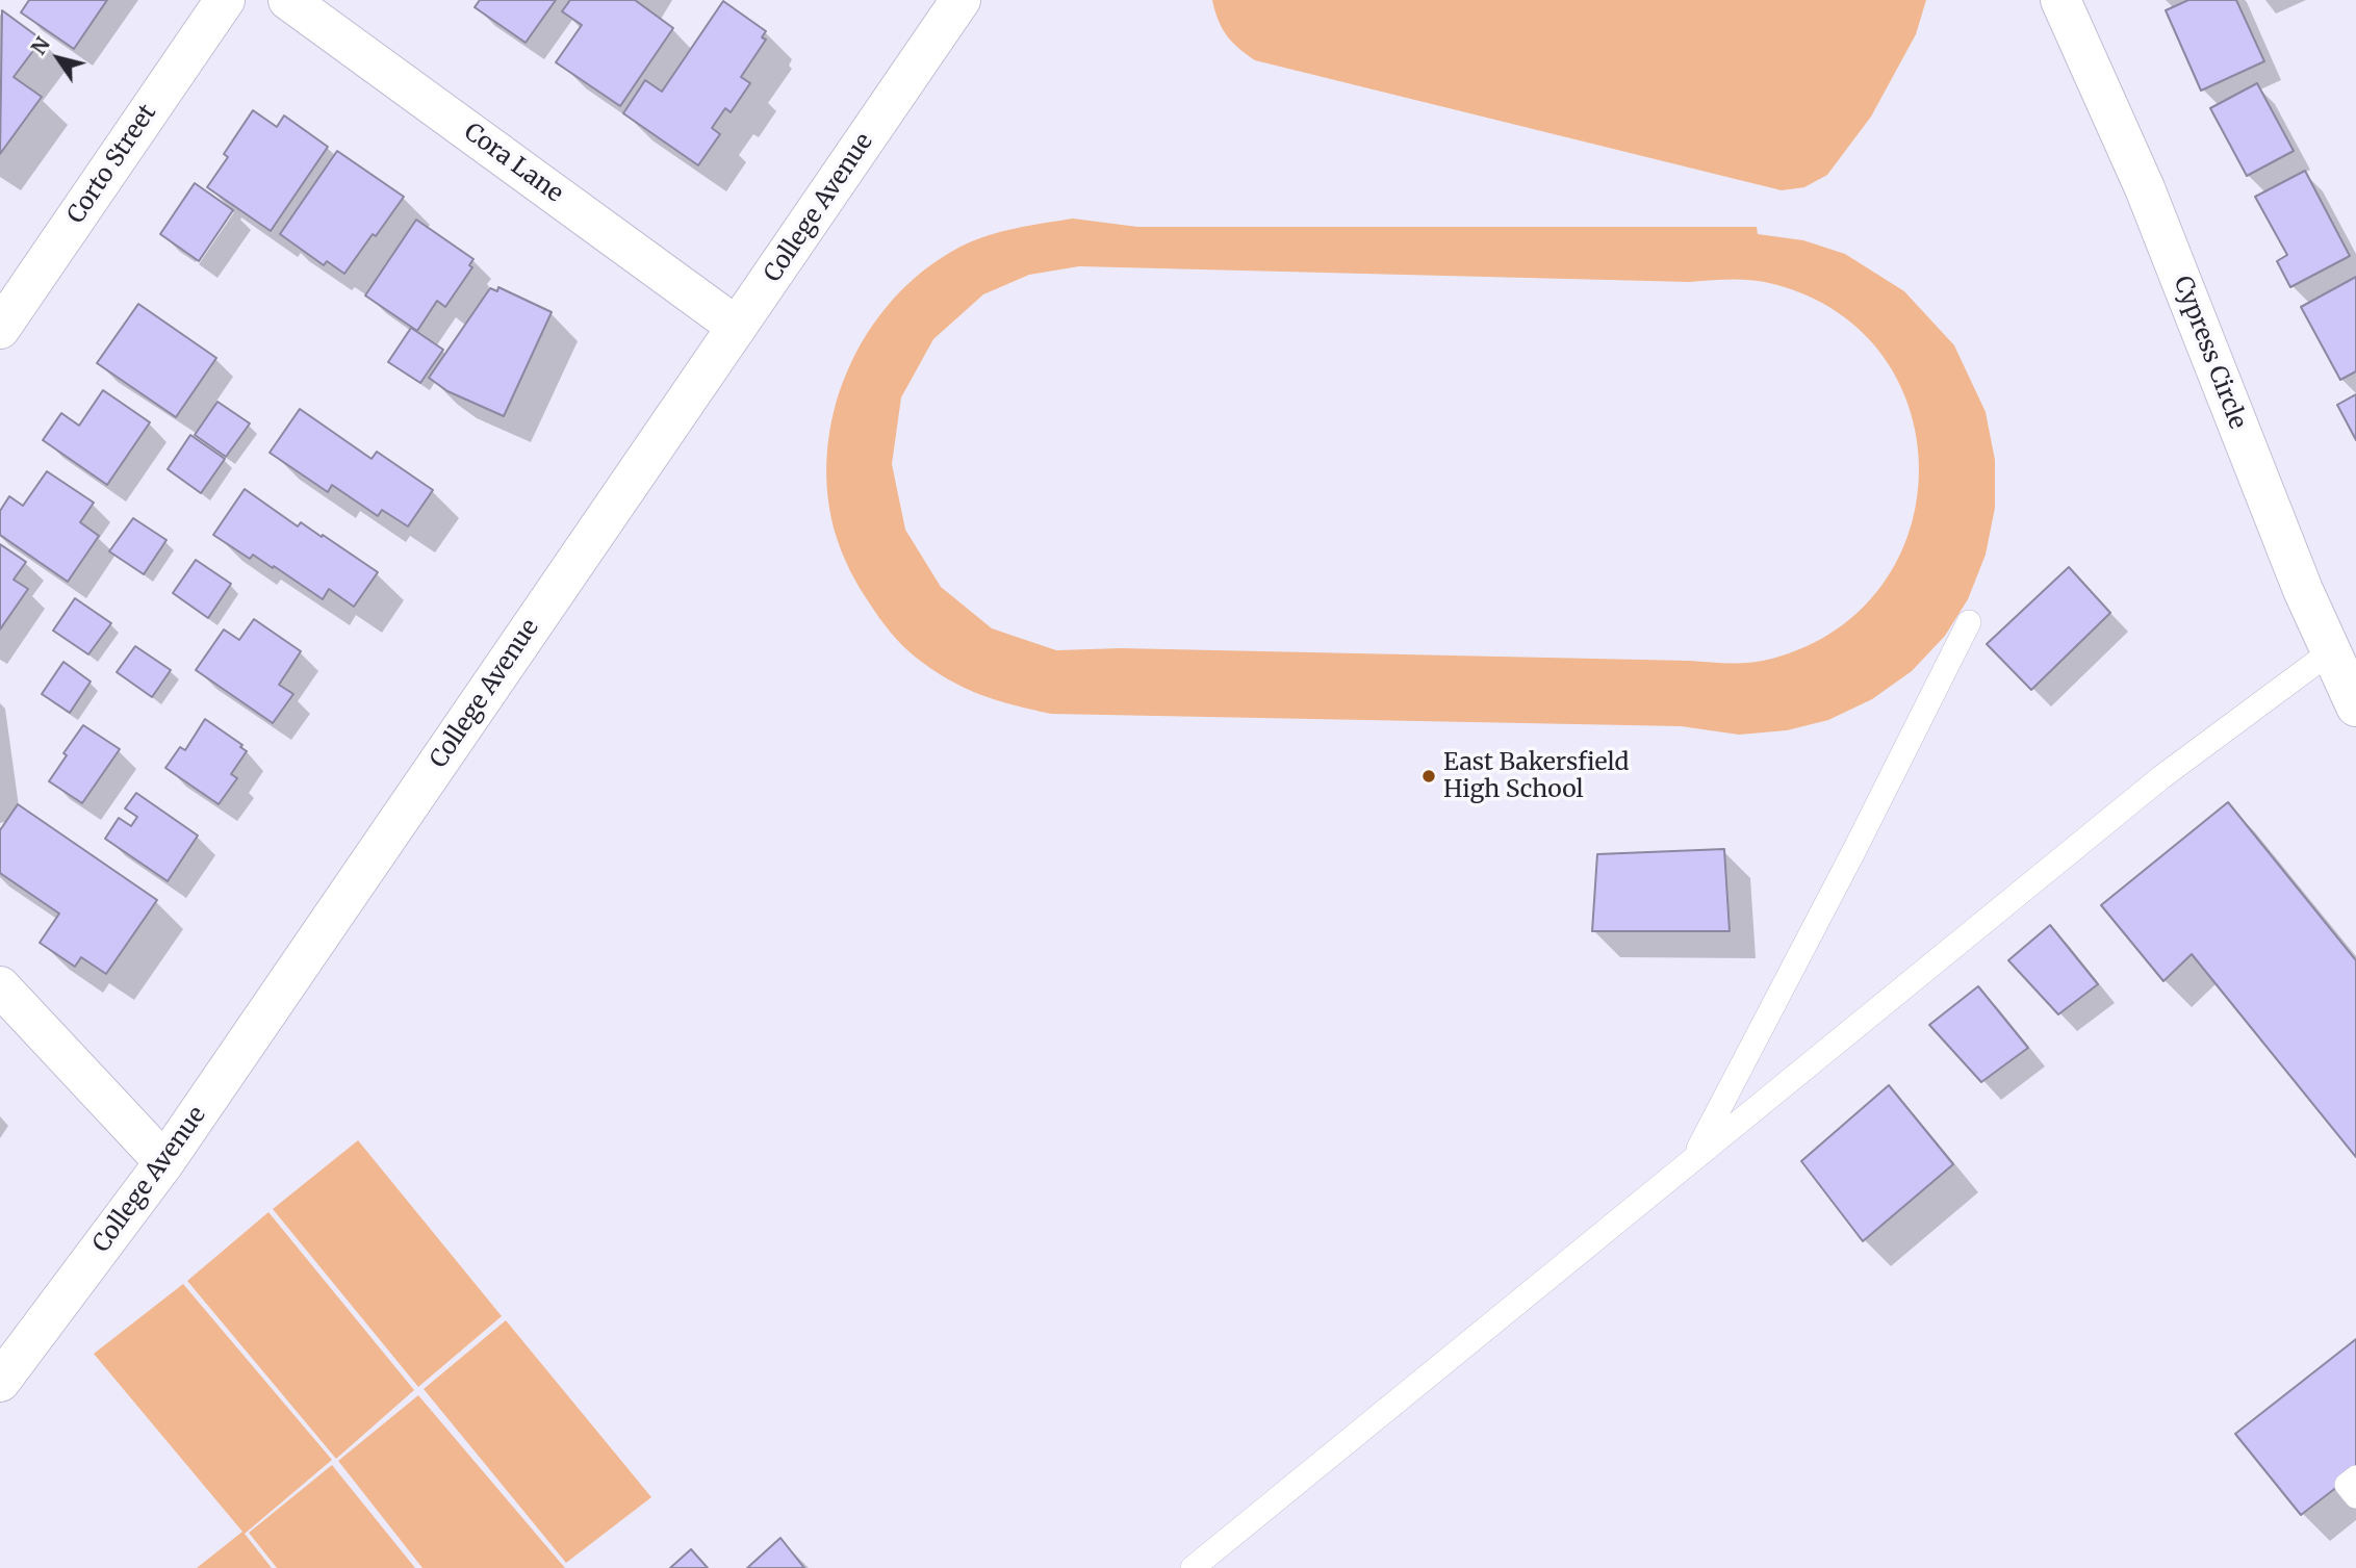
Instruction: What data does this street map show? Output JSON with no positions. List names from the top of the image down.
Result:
{
  "streets": {
    "street": [
      "Cora Lane",
      "Corto Street",
      "College Avenue",
      "Cypress Circle"
    ]
  },
  "crossings": [
    ["Cora Lane", "College Avenue"]
  ],
  "places": ["East Bakersfield High School"],
  "north": "top left"
}
